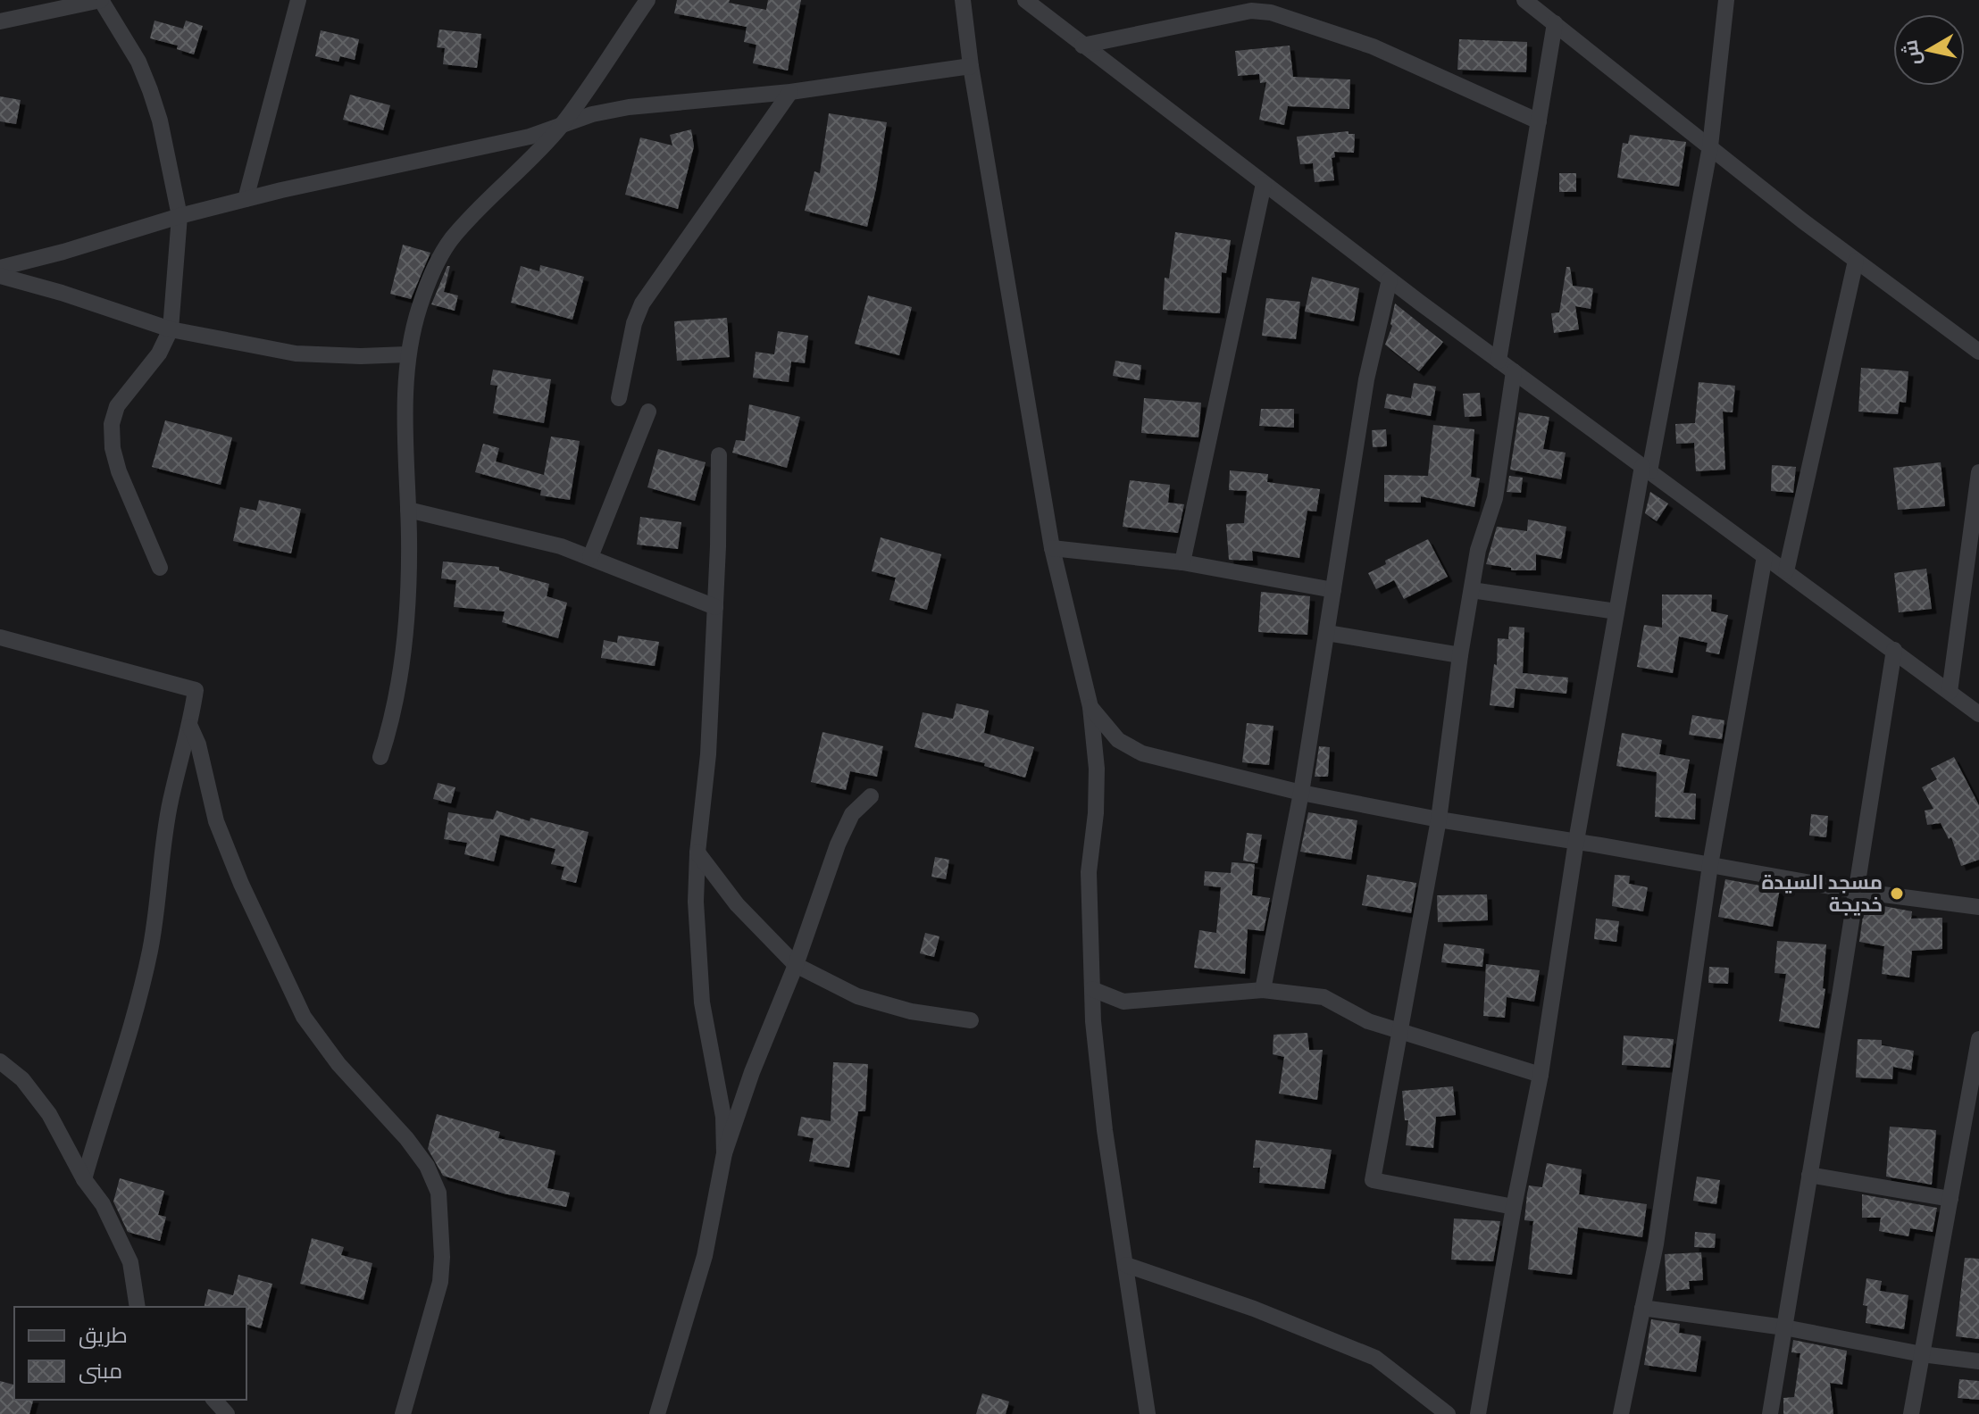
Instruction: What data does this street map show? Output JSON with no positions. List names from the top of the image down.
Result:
{
  "places": ["مسجد السيدة خديجة"],
  "legend": ["طريق", "مبنى"],
  "north": "left"
}
